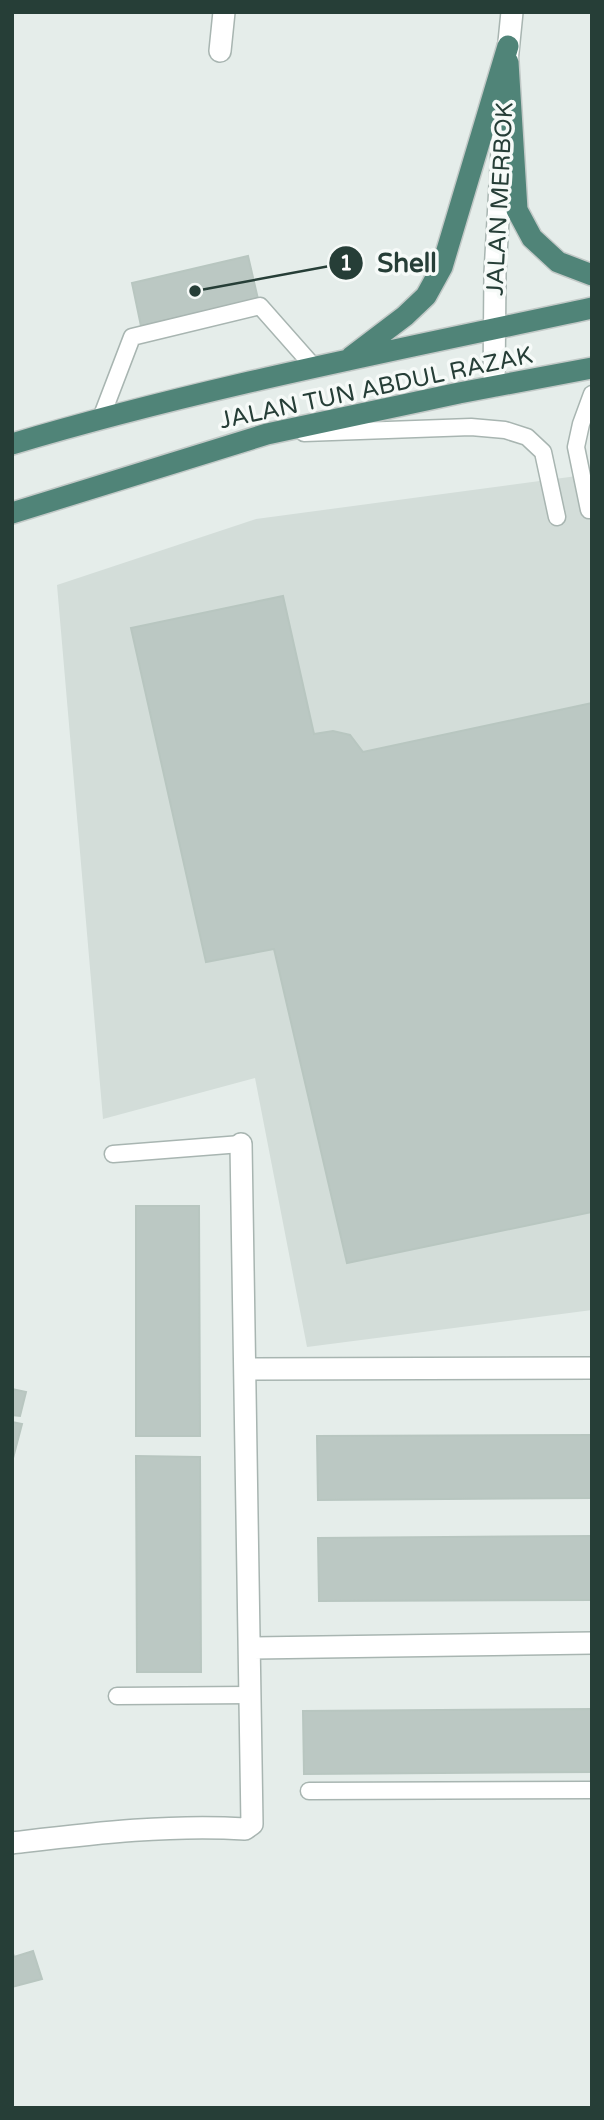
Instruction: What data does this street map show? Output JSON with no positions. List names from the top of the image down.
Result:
{
  "streets": {
    "highway": ["JALAN TUN ABDUL RAZAK"],
    "street": ["JALAN MERBOK"]
  },
  "crossings": [
    ["JALAN MERBOK", "JALAN TUN ABDUL RAZAK"]
  ],
  "places": ["Shell"]
}
